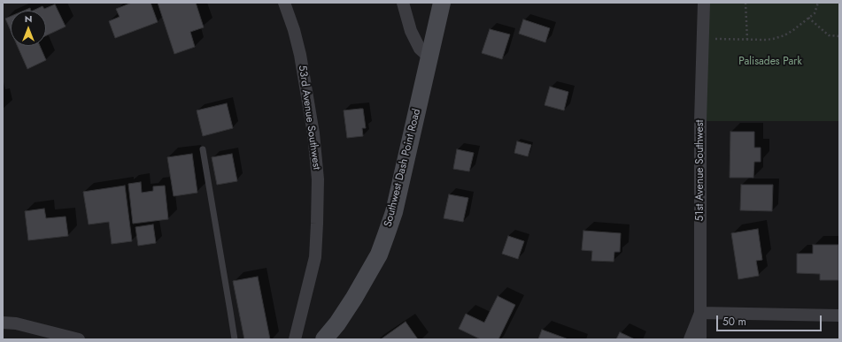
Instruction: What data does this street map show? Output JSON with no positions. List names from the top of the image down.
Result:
{
  "streets": {
    "main road": ["Southwest Dash Point Road"],
    "street": ["53rd Avenue Southwest", "51st Avenue Southwest"]
  },
  "parks": ["Palisades Park"],
  "scale_bar": "50 m",
  "north": "top"
}
